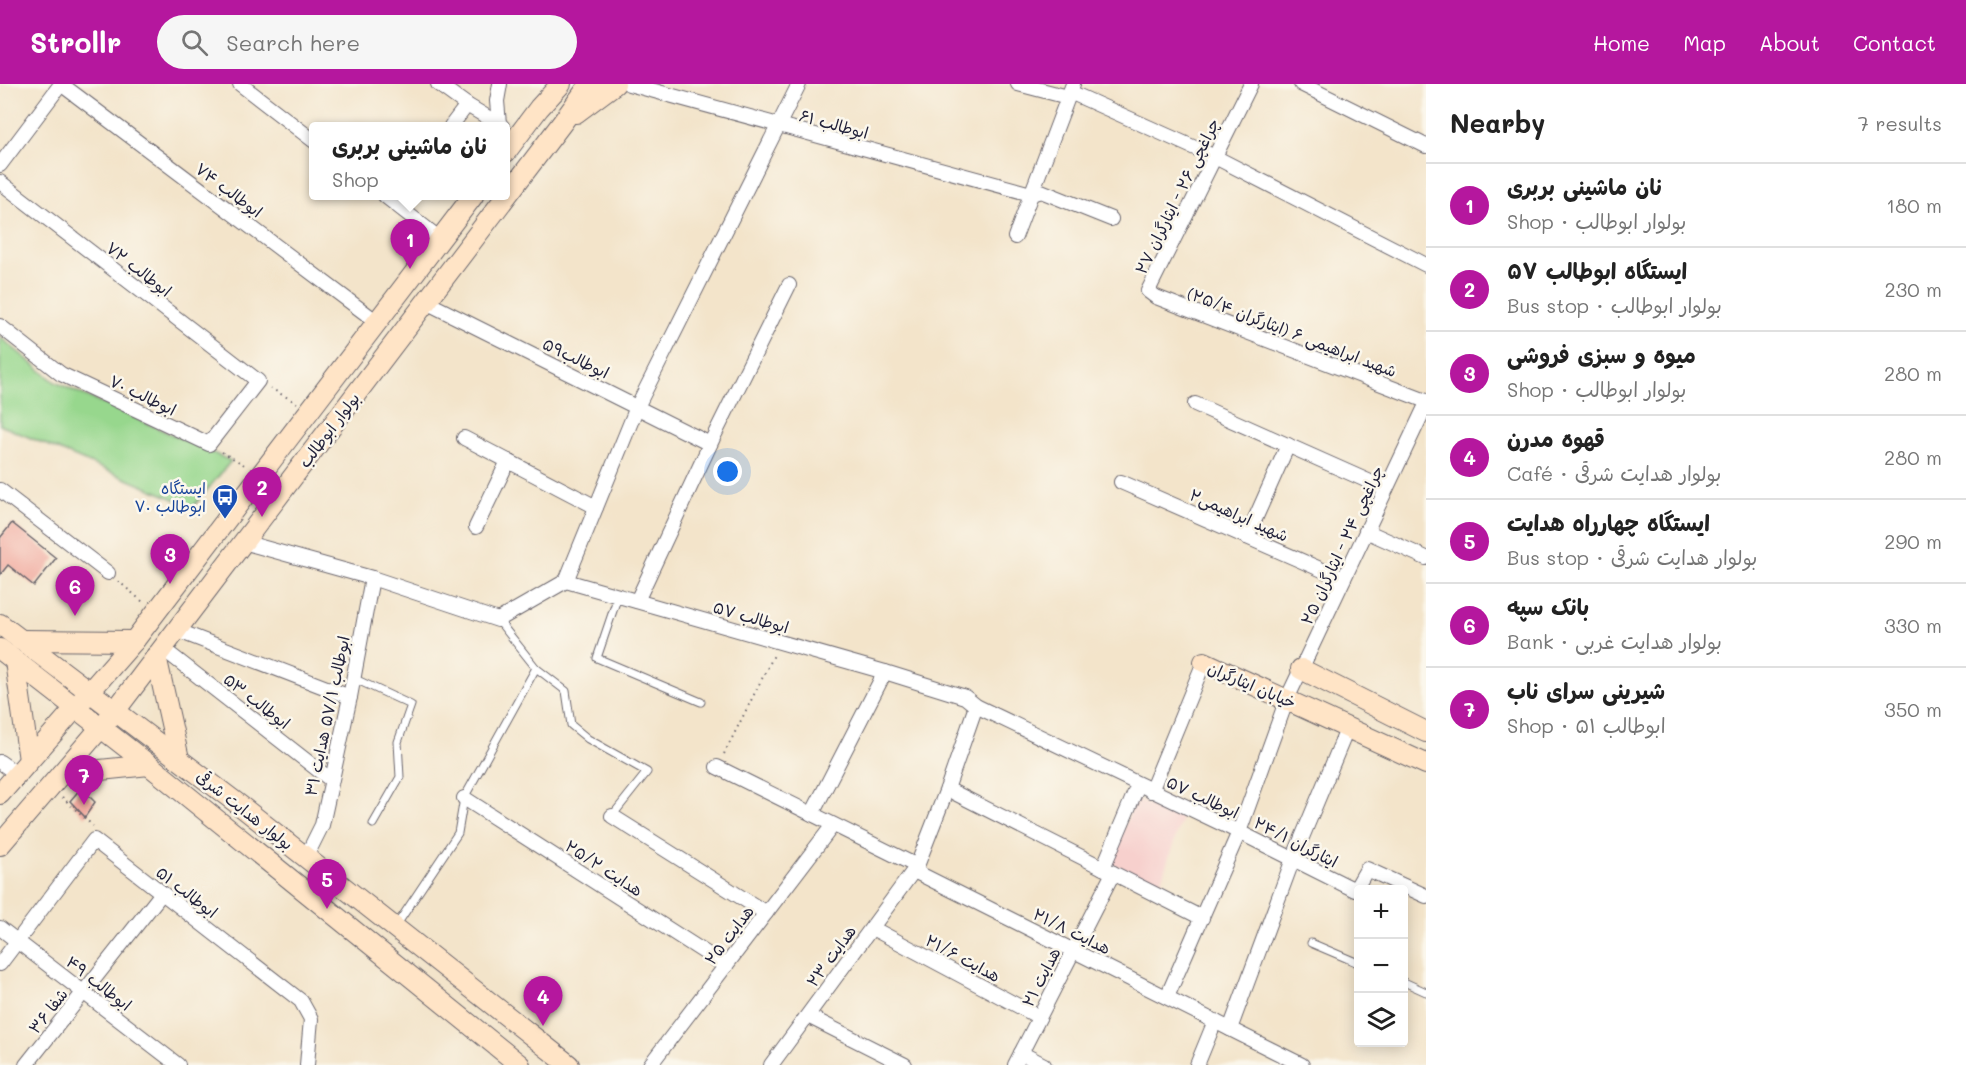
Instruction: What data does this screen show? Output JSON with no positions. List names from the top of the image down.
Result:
{
  "streets": {
    "main road": ["بولوار ابوطالب", "خیابان ایثارگران", "بولوار هدایت شرقی"],
    "street": [
      "ابوطالب ۶۱",
      "ابوطالب ۷۴",
      "چراغچی ۲۶ - ایثارگران ۲۷",
      "ابوطالب ۷۲",
      "شهید ابراهیمی ۶ (ایثارگران ۲۵/۴)",
      "ابوطالب۵۹",
      "ابوطالب ۷۰",
      "شهید ابراهیمی۲",
      "چراغچی ۲۴ - ایثارگران ۲۵",
      "ابوطالب ۵۷",
      "ابوطالب ۵۳",
      "ابوطالب ۵۷/۱ هدایت ۳۱",
      "ایثارگران ۲۴/۱",
      "هدایت ۲۵/۲",
      "ابوطالب ۵۱",
      "هدایت ۲۱/۸",
      "هدایت ۲۵",
      "هدایت ۲۳",
      "هدایت ۲۱/۶",
      "هدایت ۲۱",
      "ابوطالب ۴۹",
      "شفا ۳۶"
    ]
  },
  "crossings": [
    ["ابوطالب ۷۴", "بولوار ابوطالب"],
    ["چراغچی ۲۶ - ایثارگران ۲۷", "شهید ابراهیمی ۶ (ایثارگران ۲۵/۴)"],
    ["شهید ابراهیمی ۶ (ایثارگران ۲۵/۴)", "چراغچی ۲۴ - ایثارگران ۲۵"],
    ["ابوطالب۵۹", "بولوار ابوطالب"],
    ["بولوار ابوطالب", "ابوطالب ۵۳"],
    ["بولوار ابوطالب", "بولوار هدایت شرقی"],
    ["شهید ابراهیمی۲", "چراغچی ۲۴ - ایثارگران ۲۵"],
    ["چراغچی ۲۴ - ایثارگران ۲۵", "ابوطالب ۵۷"],
    ["چراغچی ۲۴ - ایثارگران ۲۵", "خیابان ایثارگران"],
    ["چراغچی ۲۴ - ایثارگران ۲۵", "ایثارگران ۲۴/۱"],
    ["چراغچی ۲۴ - ایثارگران ۲۵", "هدایت ۲۱/۸"],
    ["ابوطالب ۵۷", "خیابان ایثارگران"],
    ["ابوطالب ۵۷", "ایثارگران ۲۴/۱"],
    ["ابوطالب ۵۷", "هدایت ۲۳"],
    ["خیابان ایثارگران", "هدایت ۲۱"],
    ["ابوطالب ۵۳", "ابوطالب ۵۷/۱ هدایت ۳۱"],
    ["ابوطالب ۵۷/۱ هدایت ۳۱", "بولوار هدایت شرقی"],
    ["هدایت ۲۵/۲", "هدایت ۲۵"],
    ["ابوطالب ۵۱", "شفا ۳۶"],
    ["هدایت ۲۱/۸", "هدایت ۲۵"],
    ["هدایت ۲۱/۸", "هدایت ۲۳"],
    ["هدایت ۲۱/۸", "هدایت ۲۱"],
    ["هدایت ۲۳", "هدایت ۲۱/۶"],
    ["هدایت ۲۱/۶", "هدایت ۲۱"],
    ["ابوطالب ۴۹", "شفا ۳۶"]
  ],
  "places": {
    "bus stop": ["ایستگاه ابوطالب ۷۰"]
  },
  "page": {
    "header": "Strollr",
    "search": "Search here",
    "nav": [
      "Home",
      "Map",
      "About",
      "Contact"
    ],
    "heading": ["Nearby", "7 results"],
    "popup": ["نان ماشینی بربری", "Shop"],
    "list": [
      {
        "mark": "1",
        "name": "نان ماشینی بربری",
        "note": "Shop · بولوار ابوطالب",
        "value": "180 m"
      },
      {
        "mark": "2",
        "name": "ایستگاه ابوطالب ۵۷",
        "note": "Bus stop · بولوار ابوطالب",
        "value": "230 m"
      },
      {
        "mark": "3",
        "name": "میوه و سبزی فروشی",
        "note": "Shop · بولوار ابوطالب",
        "value": "280 m"
      },
      {
        "mark": "4",
        "name": "قهوه مدرن",
        "note": "Café · بولوار هدایت شرقی",
        "value": "280 m"
      },
      {
        "mark": "5",
        "name": "ایستگاه چهارراه هدایت",
        "note": "Bus stop · بولوار هدایت شرقی",
        "value": "290 m"
      },
      {
        "mark": "6",
        "name": "بانک سپه",
        "note": "Bank · بولوار هدایت غربی",
        "value": "330 m"
      },
      {
        "mark": "7",
        "name": "شیرینی سرای ناب",
        "note": "Shop · ابوطالب ۵۱",
        "value": "350 m"
      }
    ],
    "pins": [
      "1",
      "2",
      "3",
      "6",
      "7",
      "5",
      "4"
    ],
    "map_buttons": ["+", "−"]
  }
}
